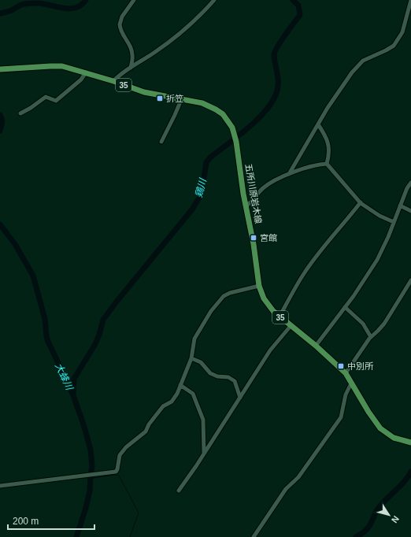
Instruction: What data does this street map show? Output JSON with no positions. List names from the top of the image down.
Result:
{
  "streets": {
    "main road": ["35", "五所川原岩木線"]
  },
  "water": ["鶏川", "大蜂川"],
  "places": {
    "transit": ["折笠", "宮館", "中別所"]
  },
  "scale_bar": "200 m",
  "north": "bottom right"
}
